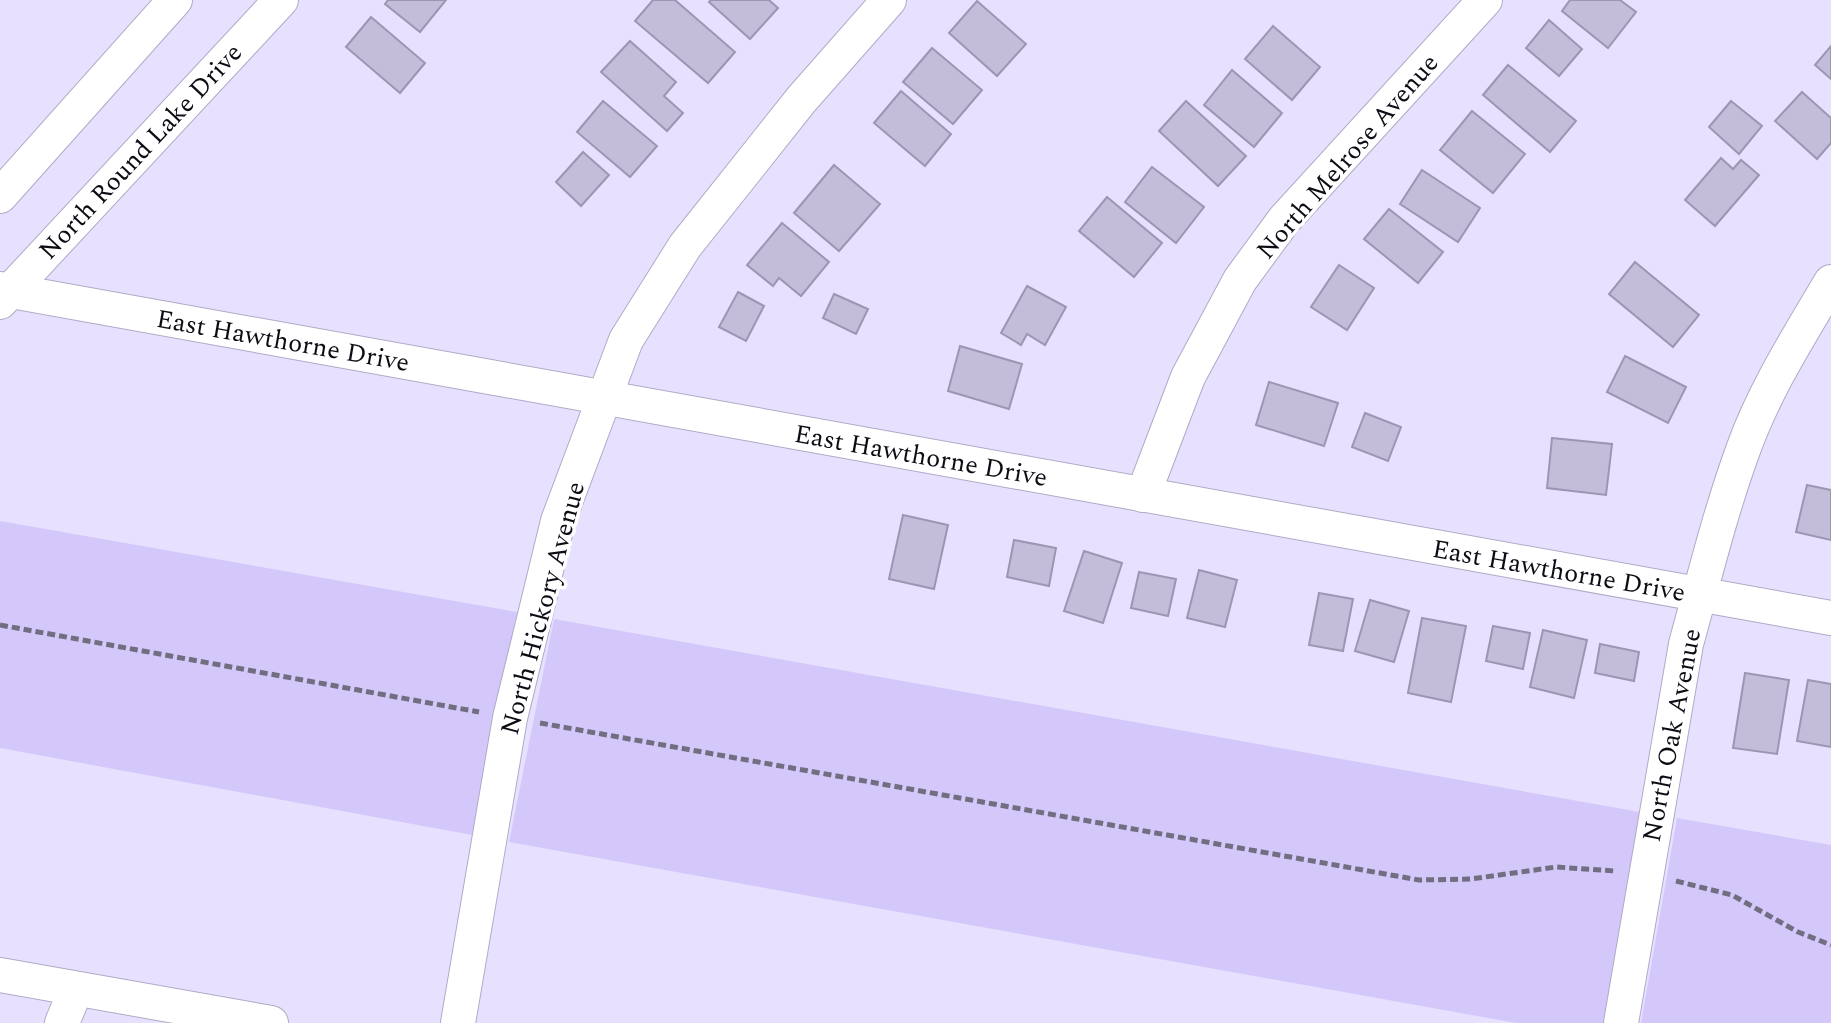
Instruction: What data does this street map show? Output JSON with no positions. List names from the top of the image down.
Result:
{
  "streets": {
    "street": [
      "North Round Lake Drive",
      "North Melrose Avenue",
      "East Hawthorne Drive",
      "North Hickory Avenue",
      "North Oak Avenue"
    ]
  },
  "crossings": [
    ["North Round Lake Drive", "East Hawthorne Drive"],
    ["North Melrose Avenue", "East Hawthorne Drive"],
    ["East Hawthorne Drive", "North Hickory Avenue"],
    ["East Hawthorne Drive", "North Oak Avenue"]
  ]
}
